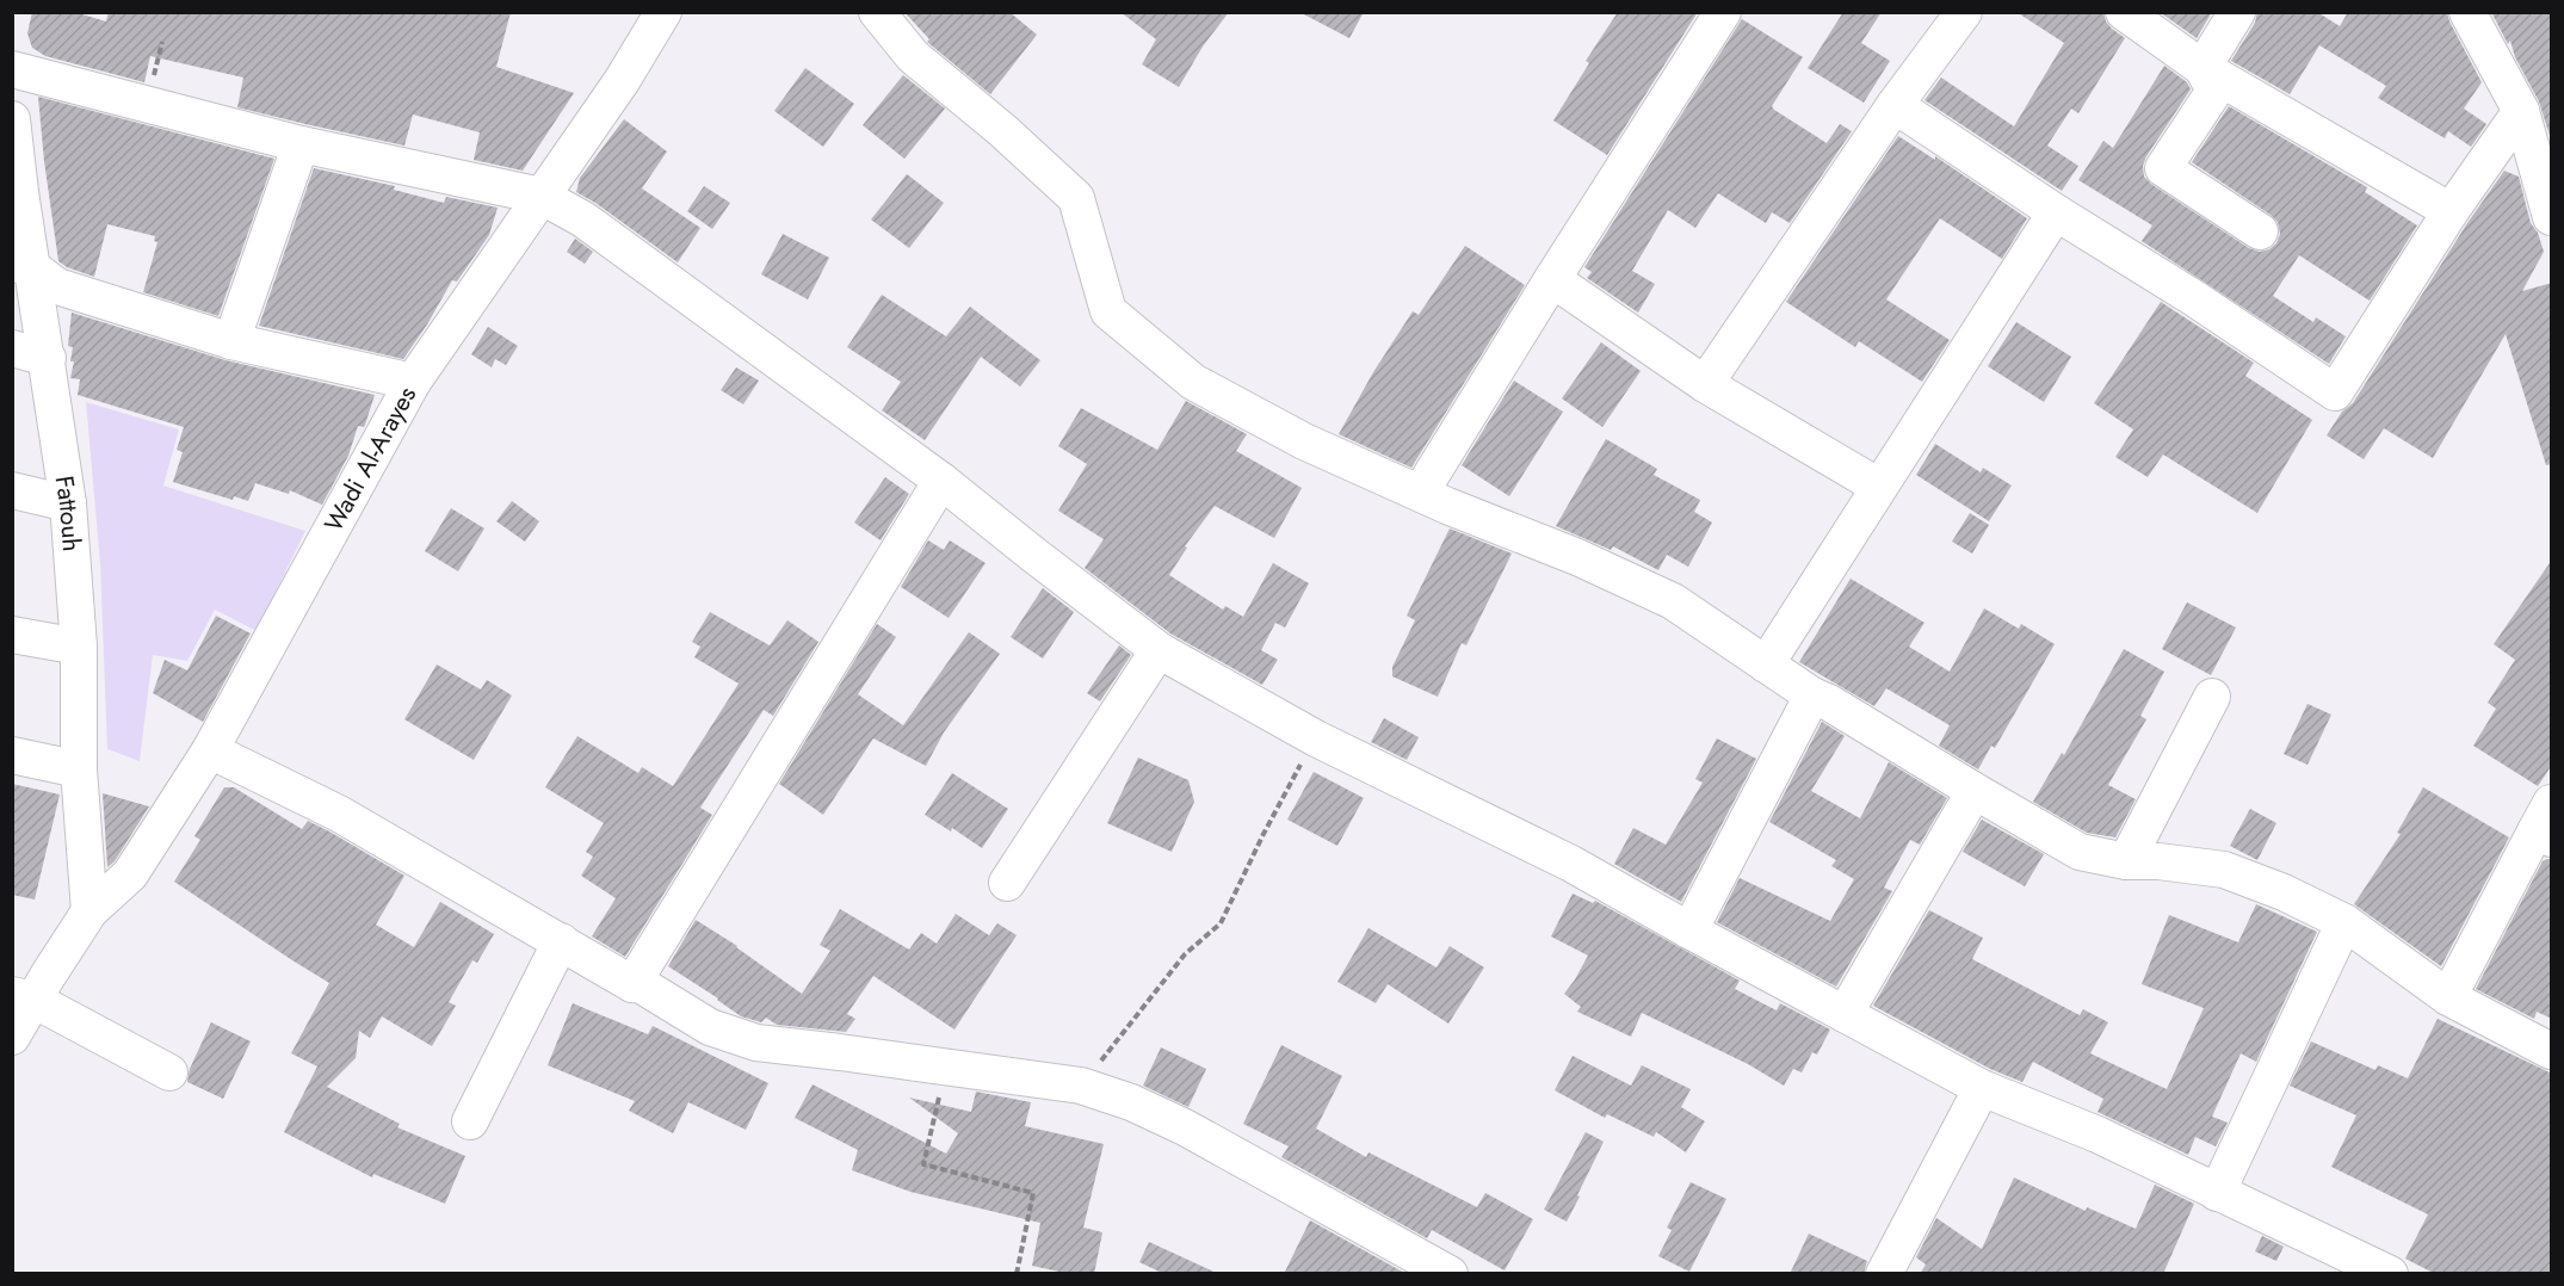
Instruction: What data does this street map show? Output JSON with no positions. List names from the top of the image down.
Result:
{
  "streets": {
    "street": ["Wadi Al-Arayes", "Fattouh"]
  },
  "crossings": [
    ["Wadi Al-Arayes", "Fattouh"]
  ]
}
